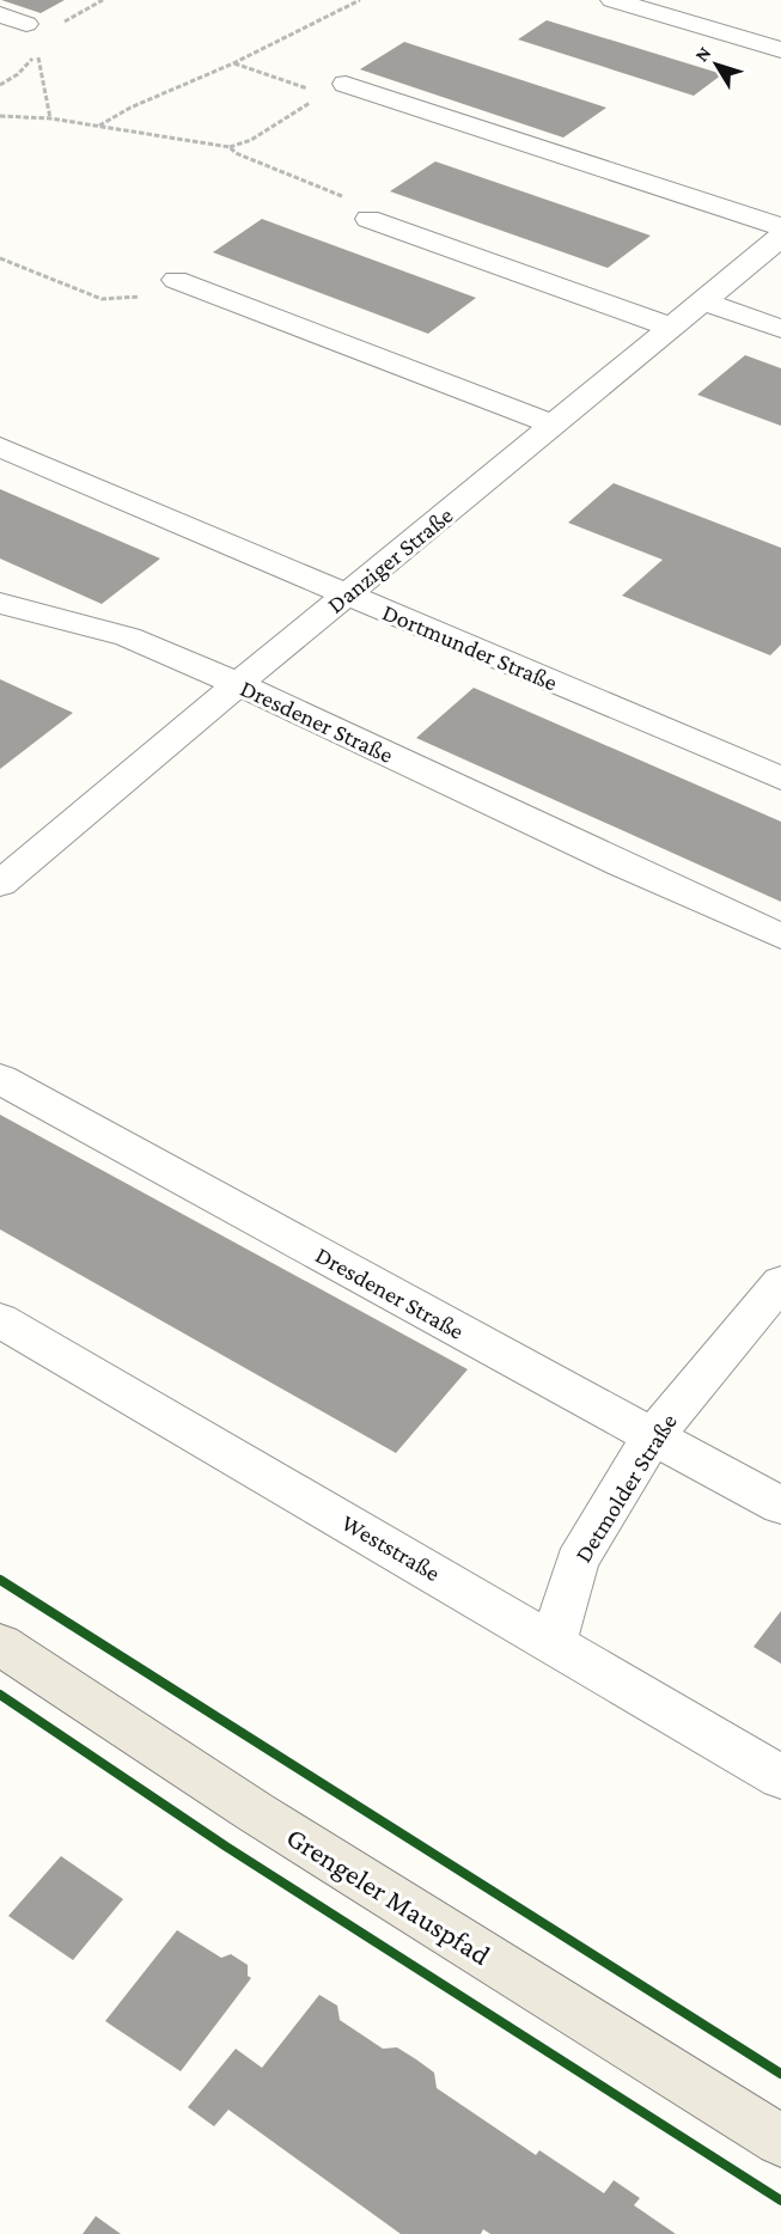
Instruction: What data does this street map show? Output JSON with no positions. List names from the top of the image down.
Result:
{
  "streets": {
    "main road": ["Grengeler Mauspfad"],
    "lane": [
      "Danziger Straße",
      "Dortmunder Straße",
      "Dresdener Straße",
      "Detmolder Straße",
      "Weststraße"
    ]
  },
  "crossings": [
    ["Danziger Straße", "Dortmunder Straße"],
    ["Danziger Straße", "Dresdener Straße"],
    ["Dresdener Straße", "Detmolder Straße"],
    ["Detmolder Straße", "Weststraße"]
  ],
  "north": "top left"
}
